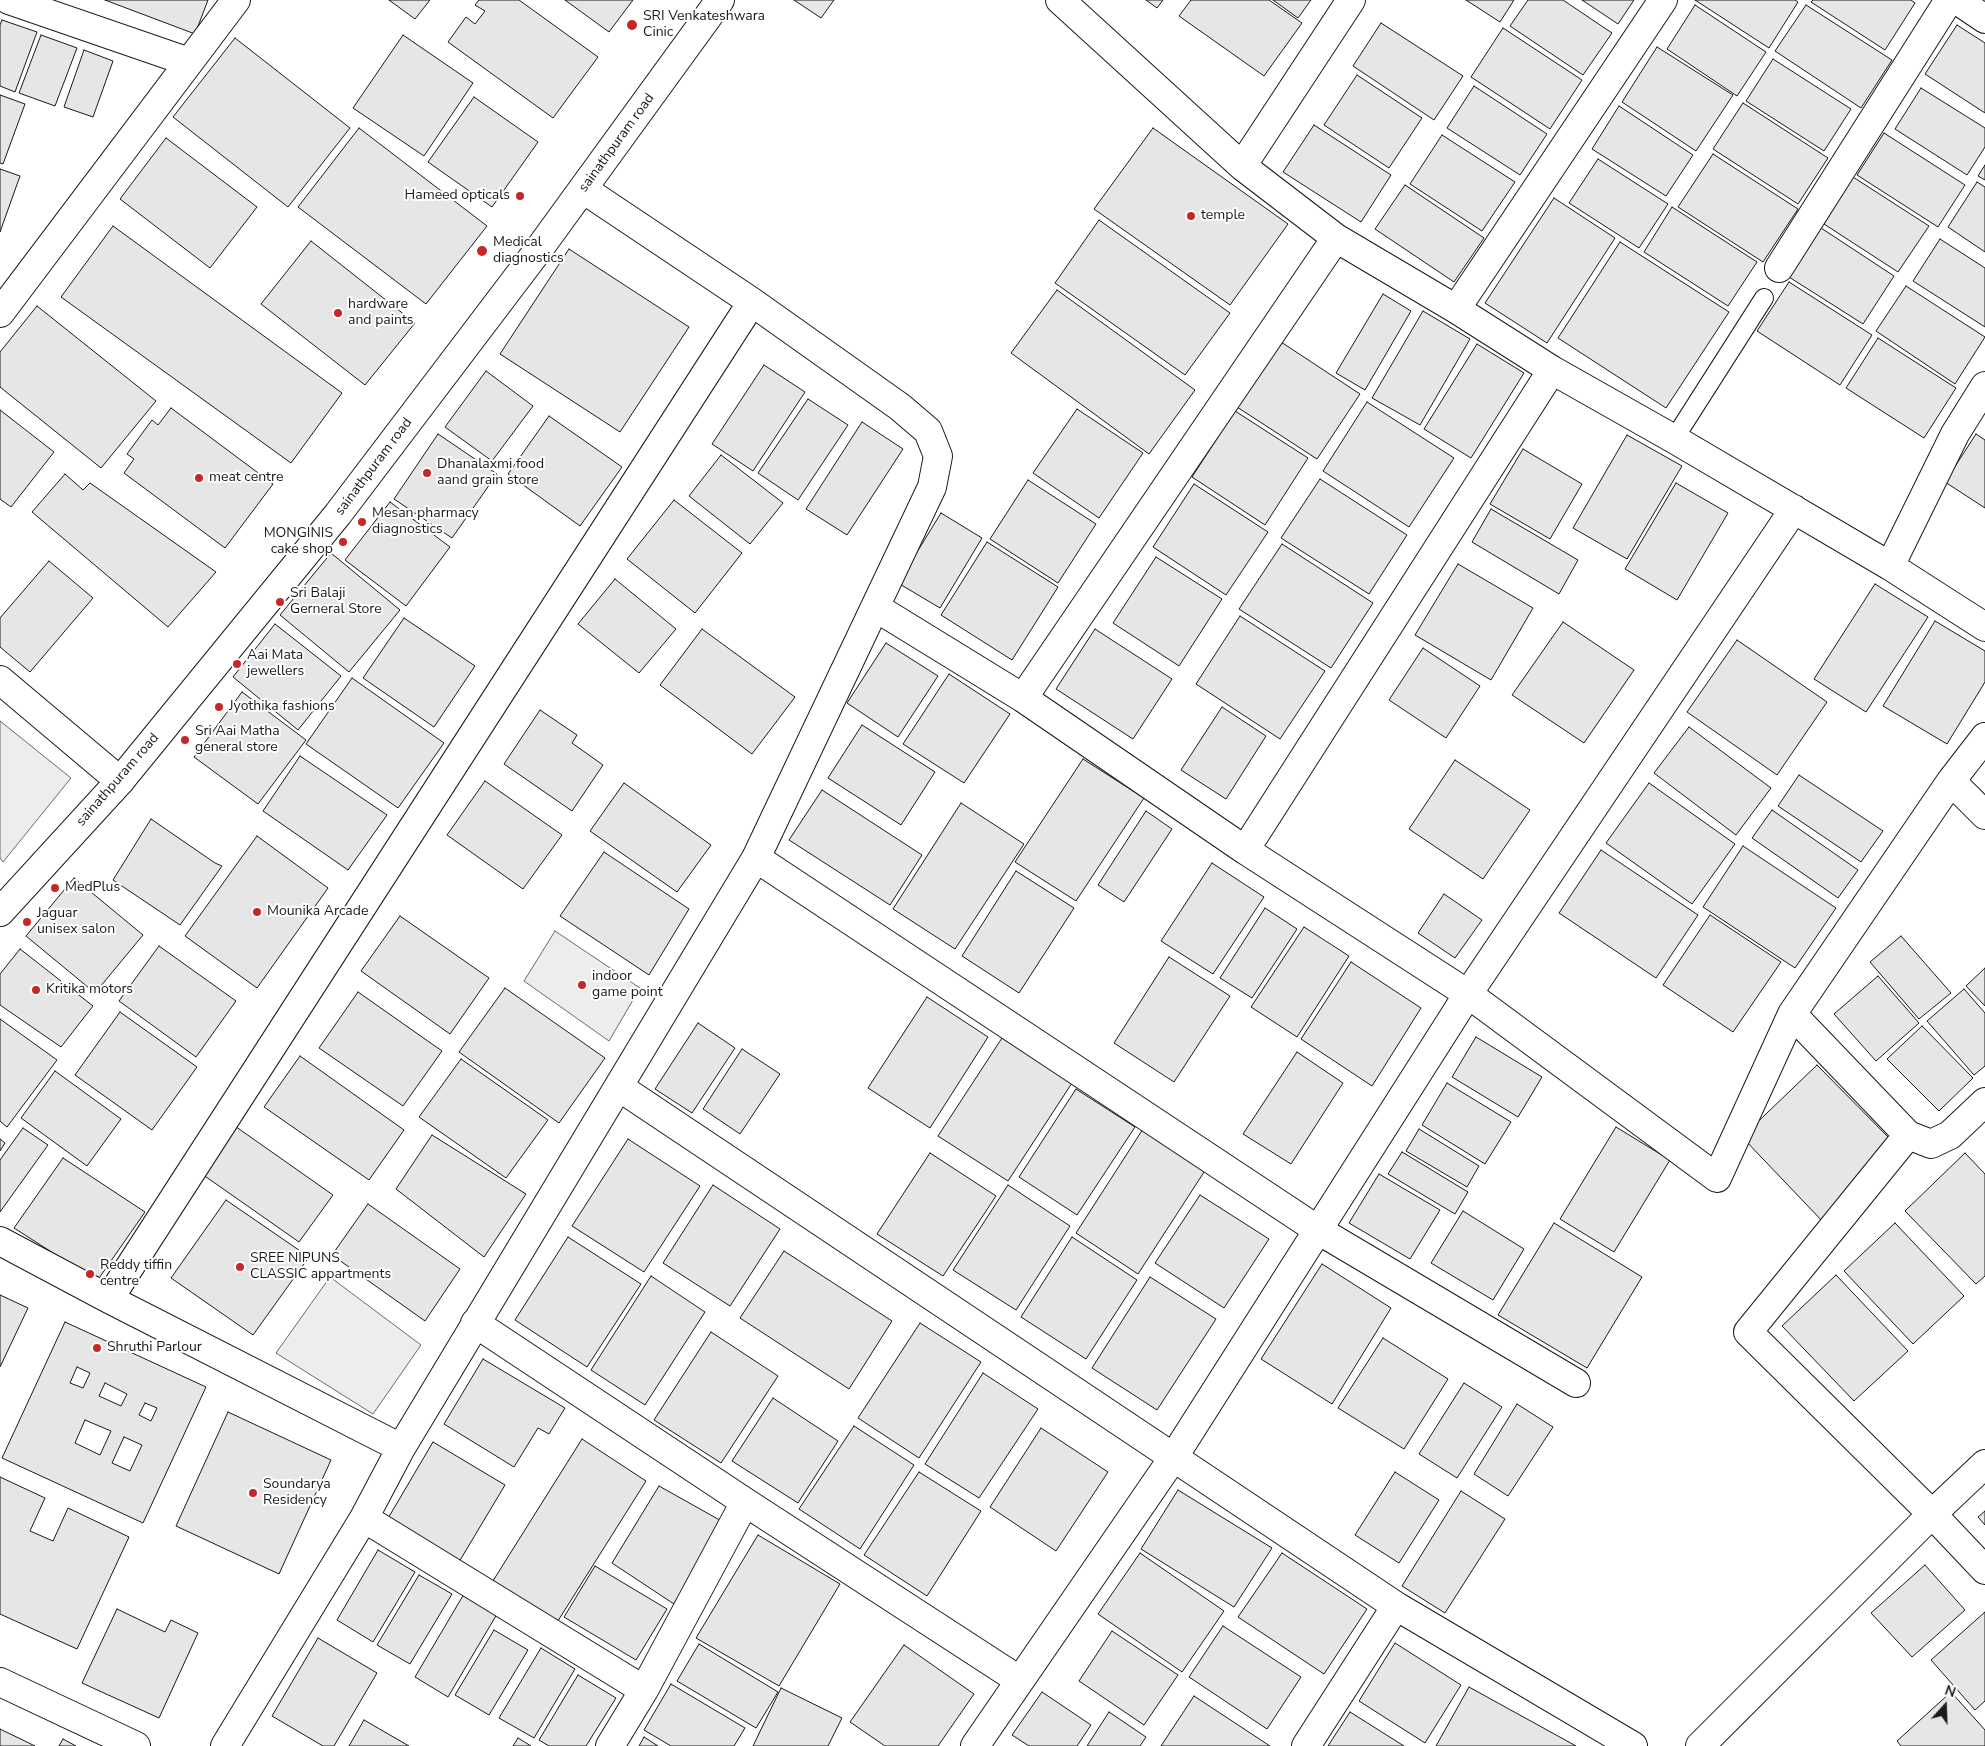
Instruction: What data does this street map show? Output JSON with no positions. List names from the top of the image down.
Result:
{
  "streets": {
    "street": ["sainathpuram road"]
  },
  "places": [
    "SRI Venkateshwara Cinic",
    "Hameed opticals",
    "temple",
    "Medical diagnostics",
    "hardware and paints",
    "Dhanalaxmi food aand grain store",
    "meat centre",
    "Mesan pharmacy diagnostics",
    "MONGINIS cake shop",
    "Sri Balaji Gerneral Store",
    "Aai Mata jewellers",
    "Jyothika fashions",
    "Sri Aai Matha general store",
    "MedPlus",
    "Mounika Arcade",
    "Jaguar unisex salon",
    "indoor game point",
    "Kritika motors",
    "SREE NIPUNS CLASSIC appartments",
    "Reddy tiffin centre",
    "Shruthi Parlour",
    "Soundarya Residency"
  ],
  "north": "top"
}
